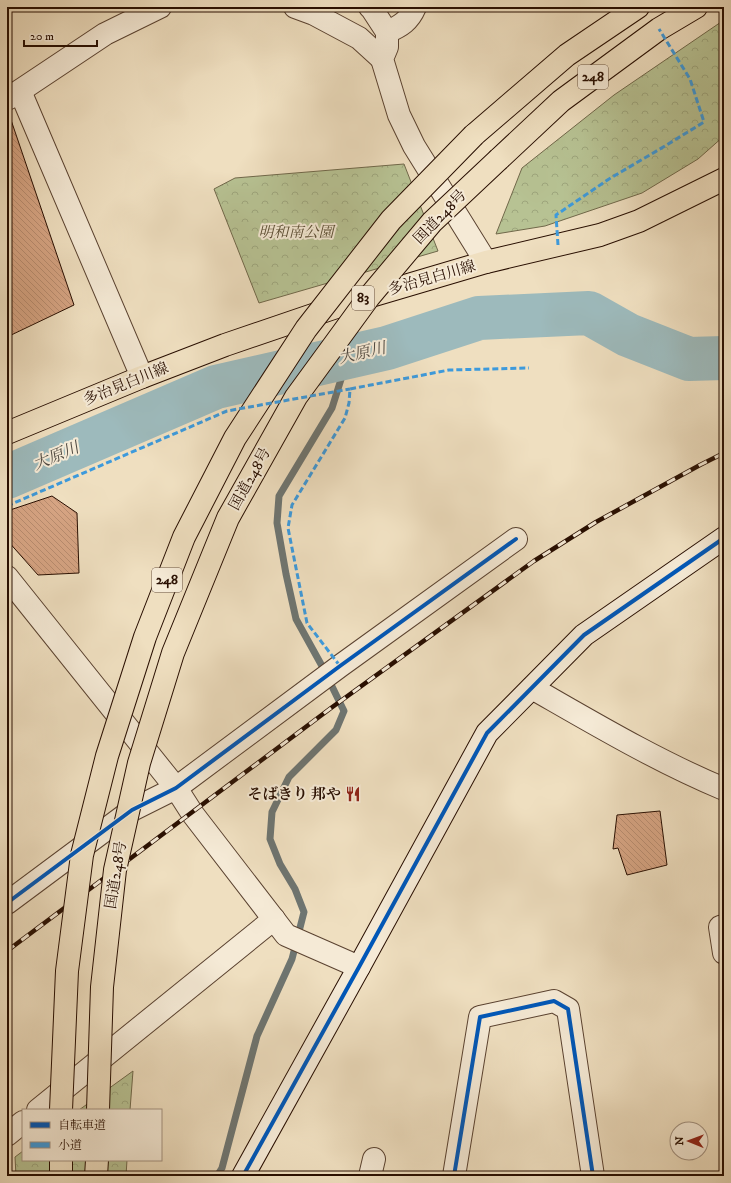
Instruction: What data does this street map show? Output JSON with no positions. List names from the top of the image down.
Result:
{
  "streets": {
    "main road": [
      "248",
      "国道248号",
      "多治見白川線",
      "83"
    ]
  },
  "water": ["大原川"],
  "parks": ["明和南公園"],
  "places": {
    "restaurant": ["そばきり 邦や"]
  },
  "legend": ["自転車道", "小道"],
  "scale_bar": "20 m",
  "north": "left"
}
